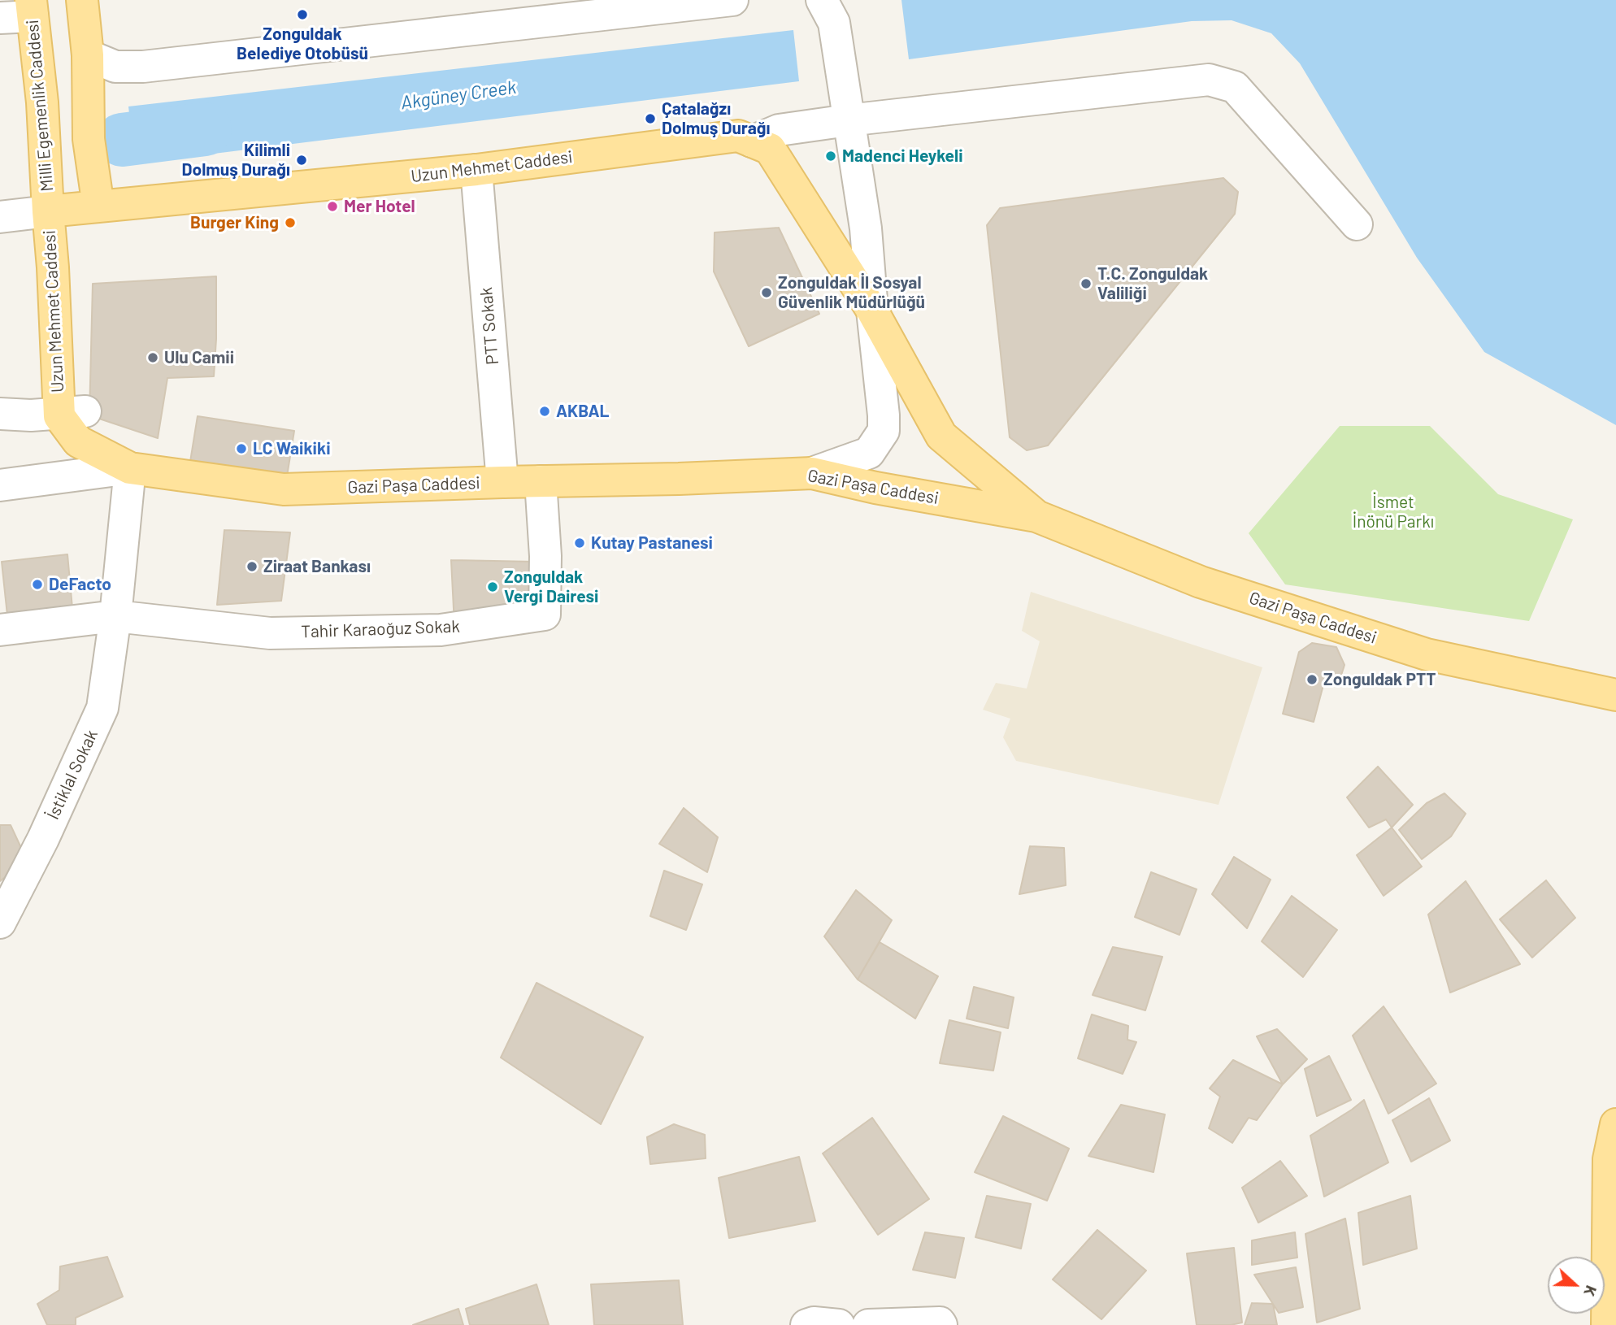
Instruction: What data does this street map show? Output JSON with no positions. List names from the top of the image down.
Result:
{
  "streets": {
    "main road": ["Milli Egemenlik Caddesi", "Uzun Mehmet Caddesi", "Gazi Paşa Caddesi"],
    "street": ["PTT Sokak", "Tahir Karaoğuz Sokak", "İstiklal Sokak"]
  },
  "crossings": [
    ["Milli Egemenlik Caddesi", "Uzun Mehmet Caddesi"],
    ["Uzun Mehmet Caddesi", "PTT Sokak"],
    ["Uzun Mehmet Caddesi", "Gazi Paşa Caddesi"],
    ["Uzun Mehmet Caddesi", "İstiklal Sokak"],
    ["PTT Sokak", "Gazi Paşa Caddesi"],
    ["Gazi Paşa Caddesi", "Tahir Karaoğuz Sokak"],
    ["Gazi Paşa Caddesi", "İstiklal Sokak"],
    ["Tahir Karaoğuz Sokak", "İstiklal Sokak"]
  ],
  "water": ["Akgüney Creek"],
  "parks": ["İsmet İnönü Parkı"],
  "places": [
    "Zonguldak Belediye Otobüsü",
    "Çatalağzı Dolmuş Durağı",
    "Madenci Heykeli",
    "Kilimli Dolmuş Durağı",
    "Mer Hotel",
    "Burger King",
    "T.C. Zonguldak Valiliği",
    "Zonguldak İl Sosyal Güvenlik Müdürlüğü",
    "Ulu Camii",
    "AKBAL",
    "LC Waikiki",
    "Kutay Pastanesi",
    "Ziraat Bankası",
    "DeFacto",
    "Zonguldak Vergi Dairesi",
    "Zonguldak PTT"
  ],
  "north": "right"
}
